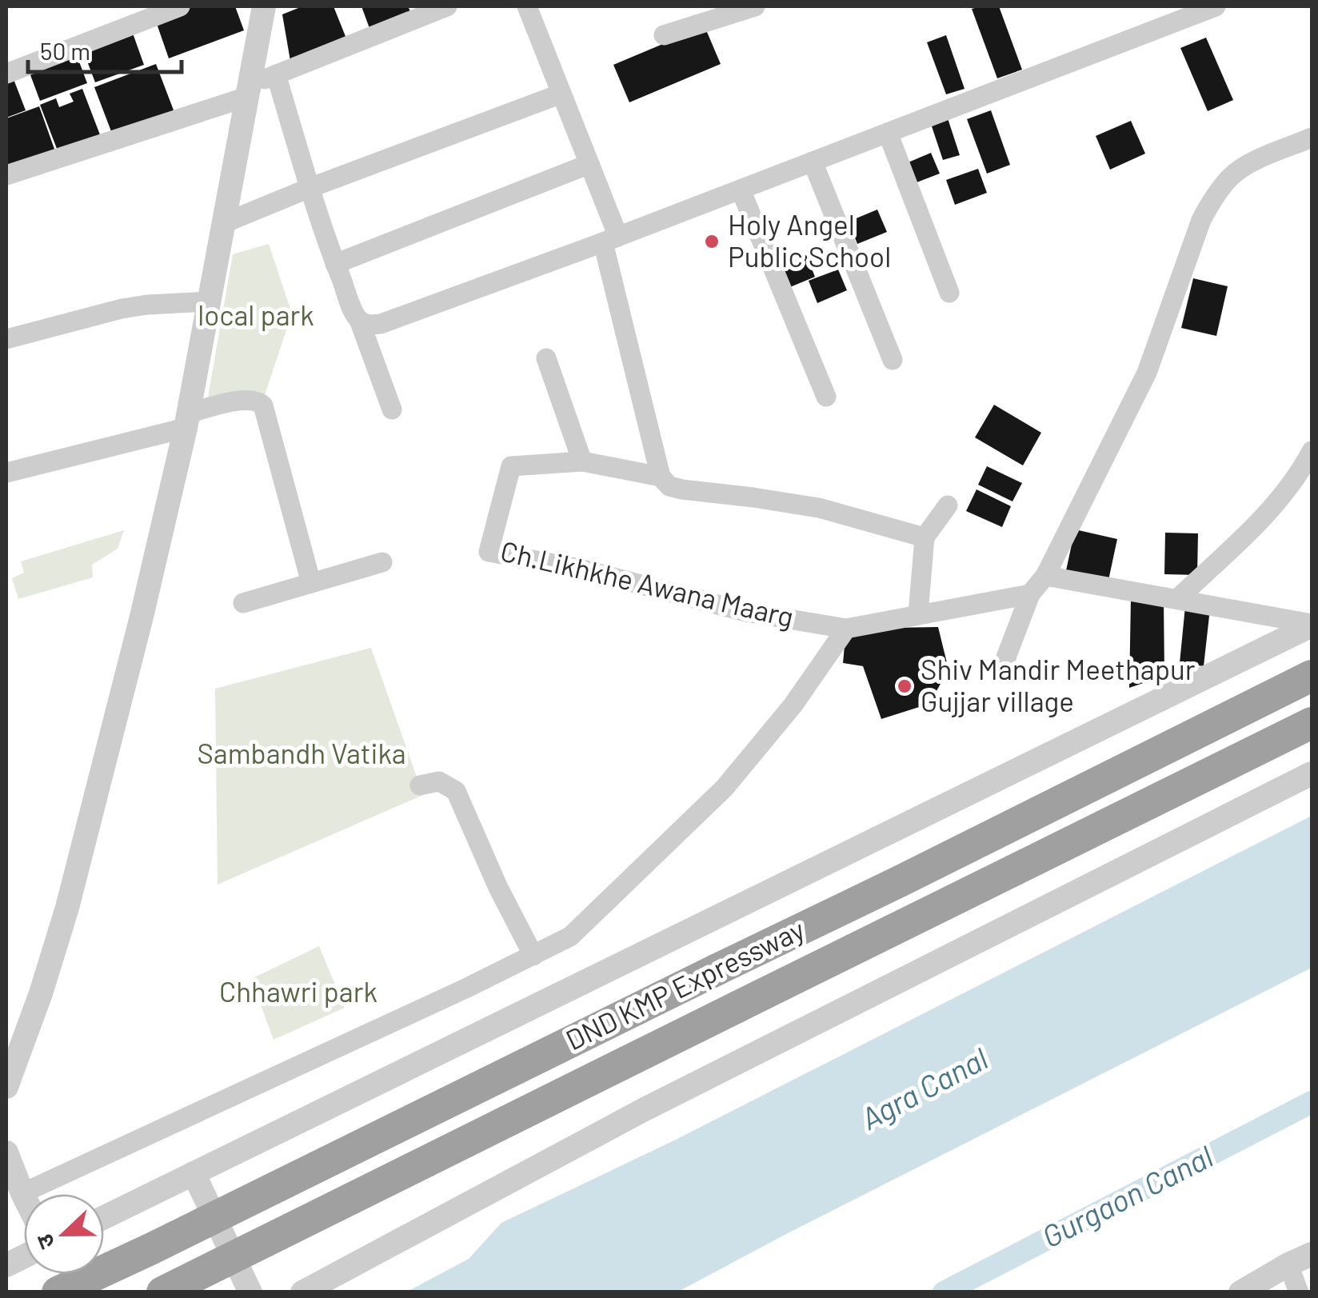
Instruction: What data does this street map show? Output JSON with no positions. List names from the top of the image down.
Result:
{
  "streets": {
    "highway": ["DND KMP Expressway"],
    "street": ["Ch.Likhkhe Awana Maarg"]
  },
  "water": ["Agra Canal", "Gurgaon Canal"],
  "parks": ["local park", "Sambandh Vatika", "Chhawri park"],
  "places": ["Holy Angel Public School", "Shiv Mandir Meethapur Gujjar village"],
  "scale_bar": "50 m",
  "north": "left"
}
